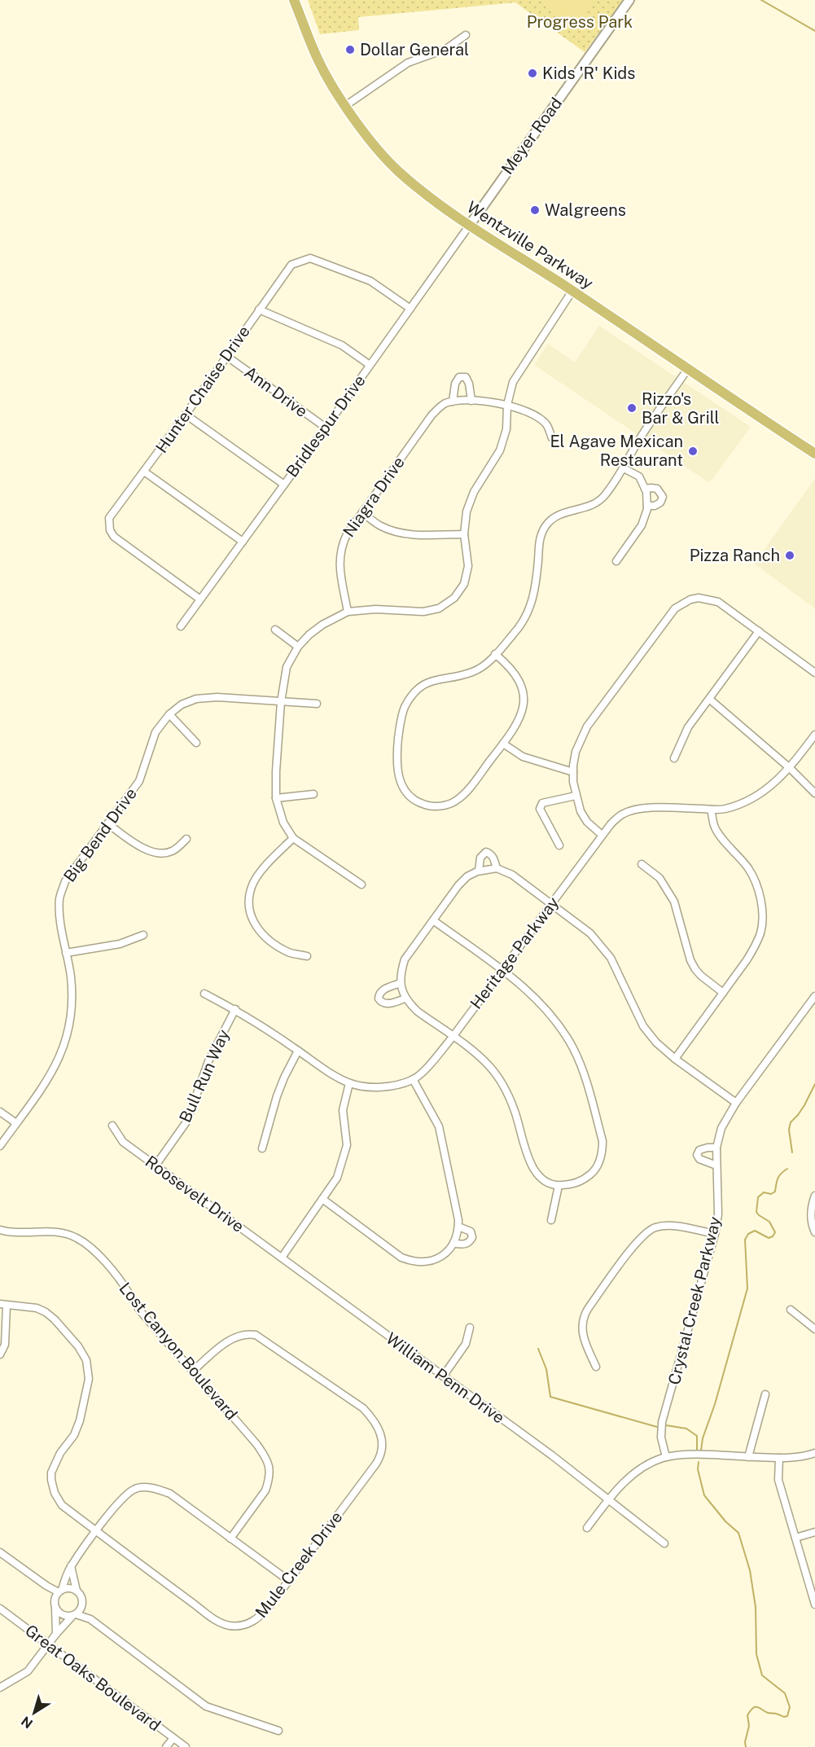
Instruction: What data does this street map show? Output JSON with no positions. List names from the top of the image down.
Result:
{
  "streets": {
    "main road": ["Wentzville Parkway"],
    "street": [
      "Meyer Road",
      "Hunter Chaise Drive",
      "Ann Drive",
      "Bridlespur Drive",
      "Niagra Drive",
      "Big Bend Drive",
      "Heritage Parkway",
      "Bull Run Way",
      "Roosevelt Drive",
      "Crystal Creek Parkway",
      "Lost Canyon Boulevard",
      "William Penn Drive",
      "Mule Creek Drive",
      "Great Oaks Boulevard"
    ]
  },
  "crossings": [
    ["Meyer Road", "Wentzville Parkway"],
    ["Meyer Road", "Bridlespur Drive"],
    ["Wentzville Parkway", "Bridlespur Drive"],
    ["Hunter Chaise Drive", "Ann Drive"],
    ["Hunter Chaise Drive", "Bridlespur Drive"],
    ["Ann Drive", "Bridlespur Drive"],
    ["Heritage Parkway", "Bull Run Way"],
    ["Bull Run Way", "Roosevelt Drive"],
    ["Roosevelt Drive", "William Penn Drive"],
    ["Lost Canyon Boulevard", "Mule Creek Drive"]
  ],
  "parks": ["Progress Park"],
  "places": [
    "Dollar General",
    "Kids 'R' Kids",
    "Walgreens",
    "Rizzo's Bar & Grill",
    "El Agave Mexican Restaurant",
    "Pizza Ranch"
  ],
  "north": "bottom left"
}
